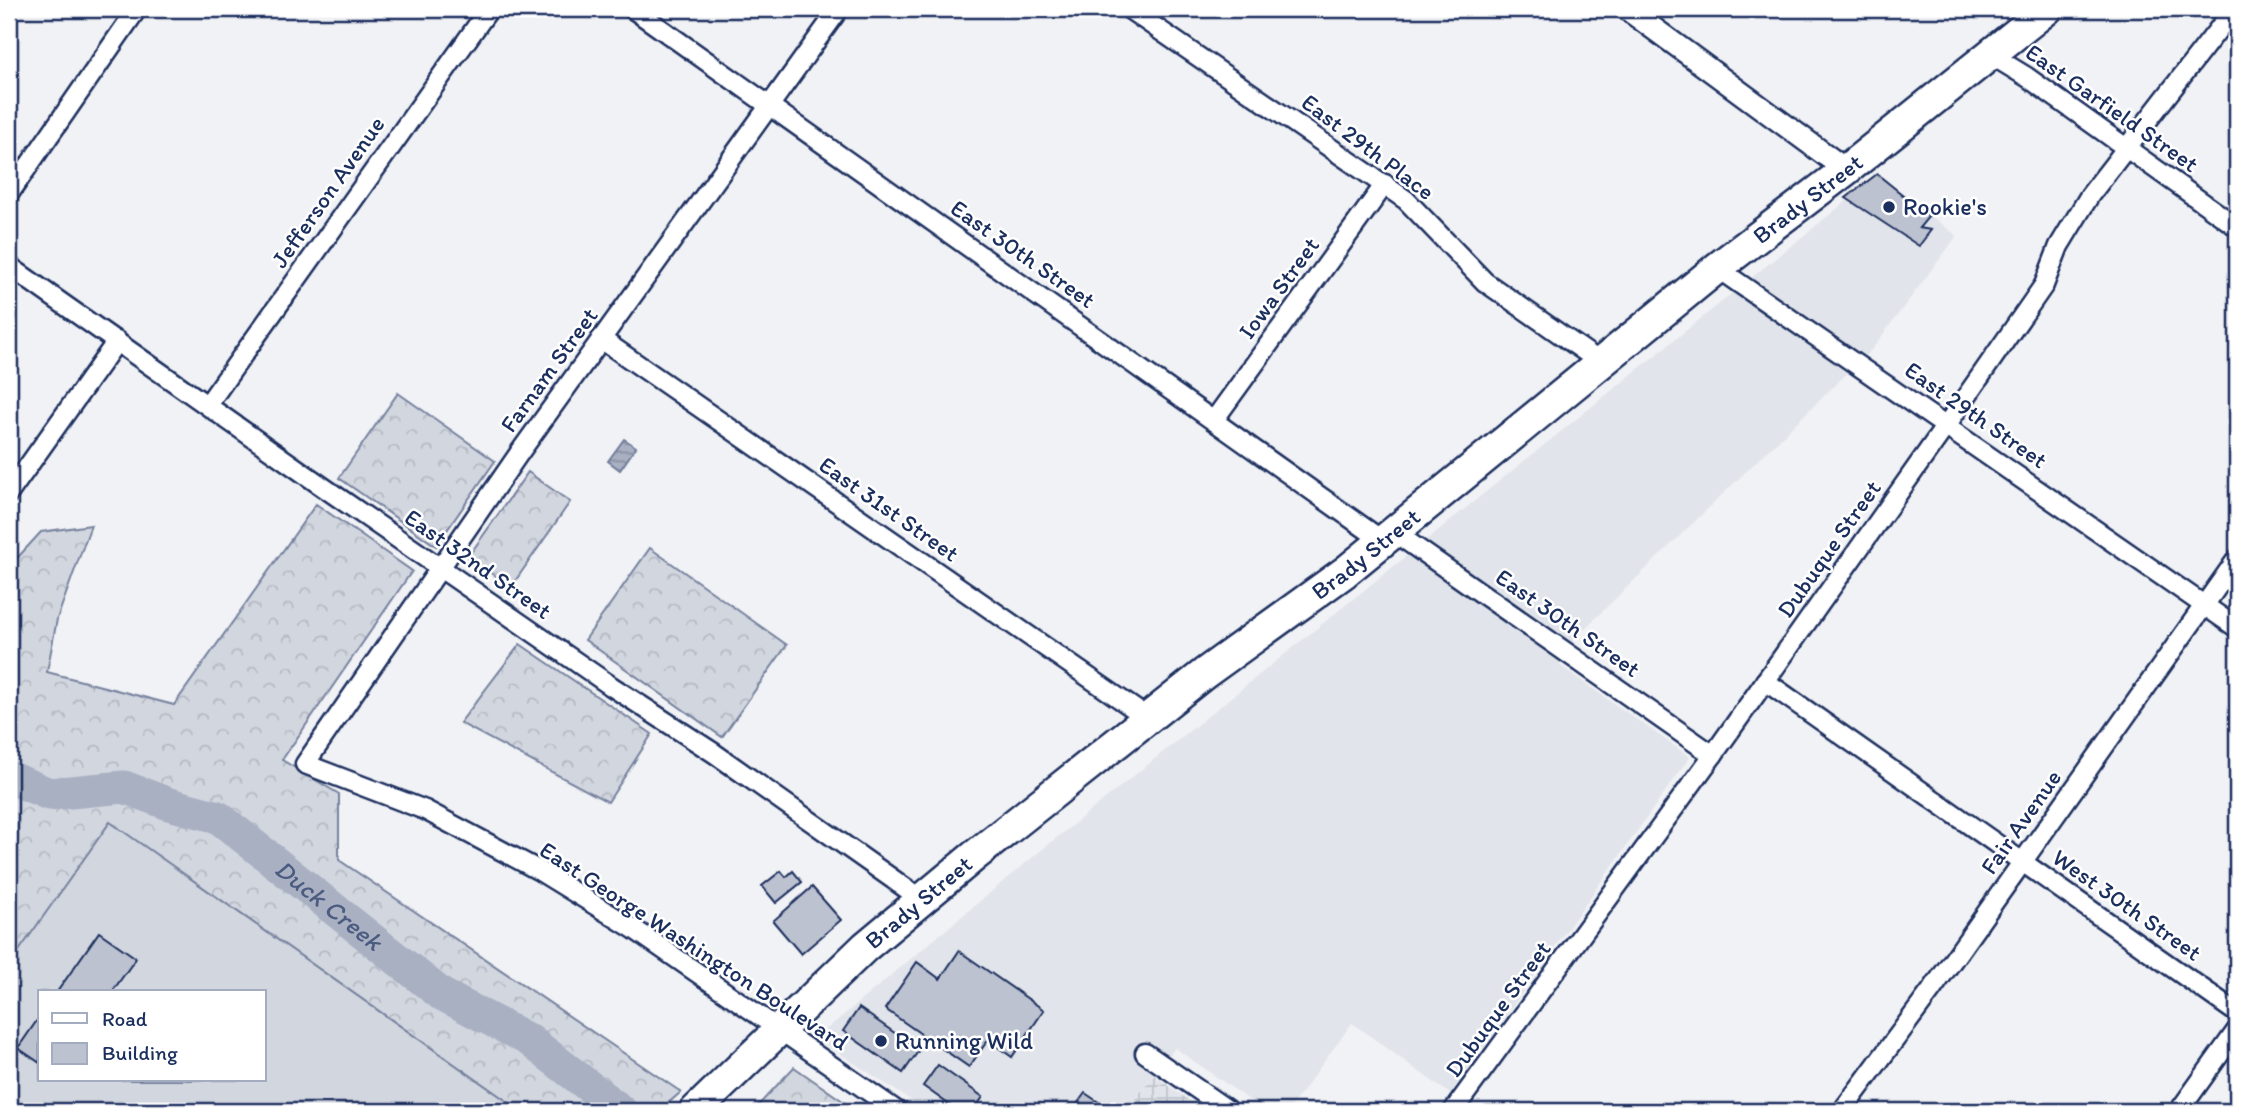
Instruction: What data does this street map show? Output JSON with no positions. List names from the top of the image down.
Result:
{
  "streets": {
    "highway": ["Brady Street"],
    "street": [
      "East Garfield Street",
      "East 29th Place",
      "Jefferson Avenue",
      "East 30th Street",
      "Iowa Street",
      "Farnam Street",
      "East 29th Street",
      "East 31st Street",
      "Dubuque Street",
      "East 32nd Street",
      "Fair Avenue",
      "West 30th Street",
      "East George Washington Boulevard"
    ]
  },
  "crossings": [
    ["East Garfield Street", "Brady Street"],
    ["East Garfield Street", "Dubuque Street"],
    ["East 29th Place", "Brady Street"],
    ["East 29th Place", "Iowa Street"],
    ["Jefferson Avenue", "East 32nd Street"],
    ["Brady Street", "East 30th Street"],
    ["Brady Street", "East 29th Street"],
    ["Brady Street", "East 31st Street"],
    ["Brady Street", "East 32nd Street"],
    ["Brady Street", "East George Washington Boulevard"],
    ["East 30th Street", "Iowa Street"],
    ["East 30th Street", "Farnam Street"],
    ["East 30th Street", "Dubuque Street"],
    ["Farnam Street", "East 31st Street"],
    ["Farnam Street", "East 32nd Street"],
    ["Farnam Street", "East George Washington Boulevard"],
    ["East 29th Street", "Dubuque Street"],
    ["East 29th Street", "Fair Avenue"],
    ["Fair Avenue", "West 30th Street"]
  ],
  "water": ["Duck Creek"],
  "places": ["Rookie's", "Running Wild"],
  "legend": ["Road", "Building"]
}
